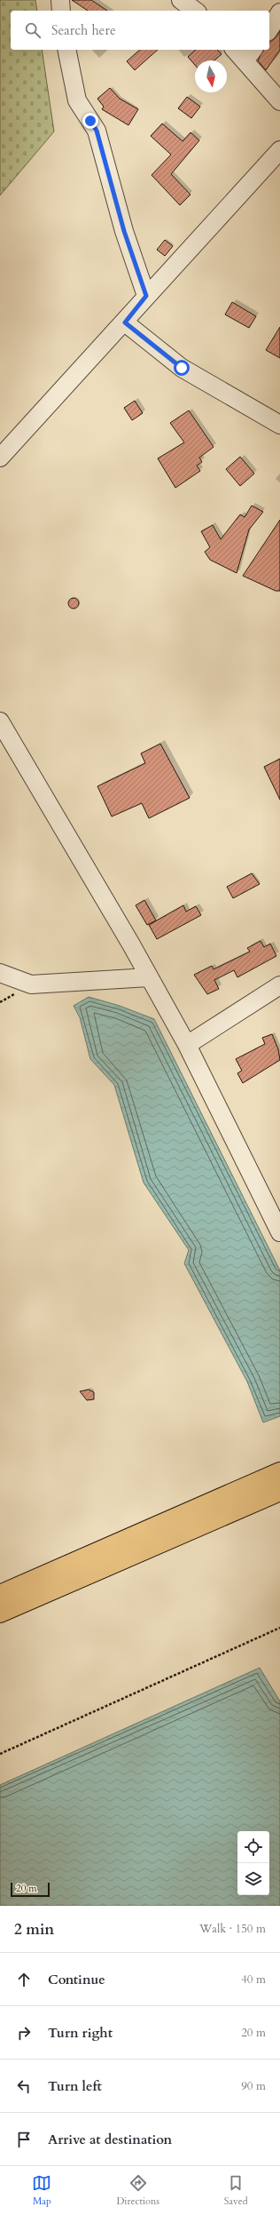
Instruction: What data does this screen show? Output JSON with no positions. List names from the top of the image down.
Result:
{
  "scale_bar": "20 m",
  "north": "bottom",
  "page": {
    "search": "Search here",
    "scale": "20 m",
    "heading": ["2 min", "Walk · 150 m"],
    "list": [
      ["Continue", "40 m"],
      ["Turn right", "20 m"],
      ["Turn left", "90 m"],
      "Arrive at destination"
    ],
    "nav": ["Map", "Directions", "Saved"]
  }
}
